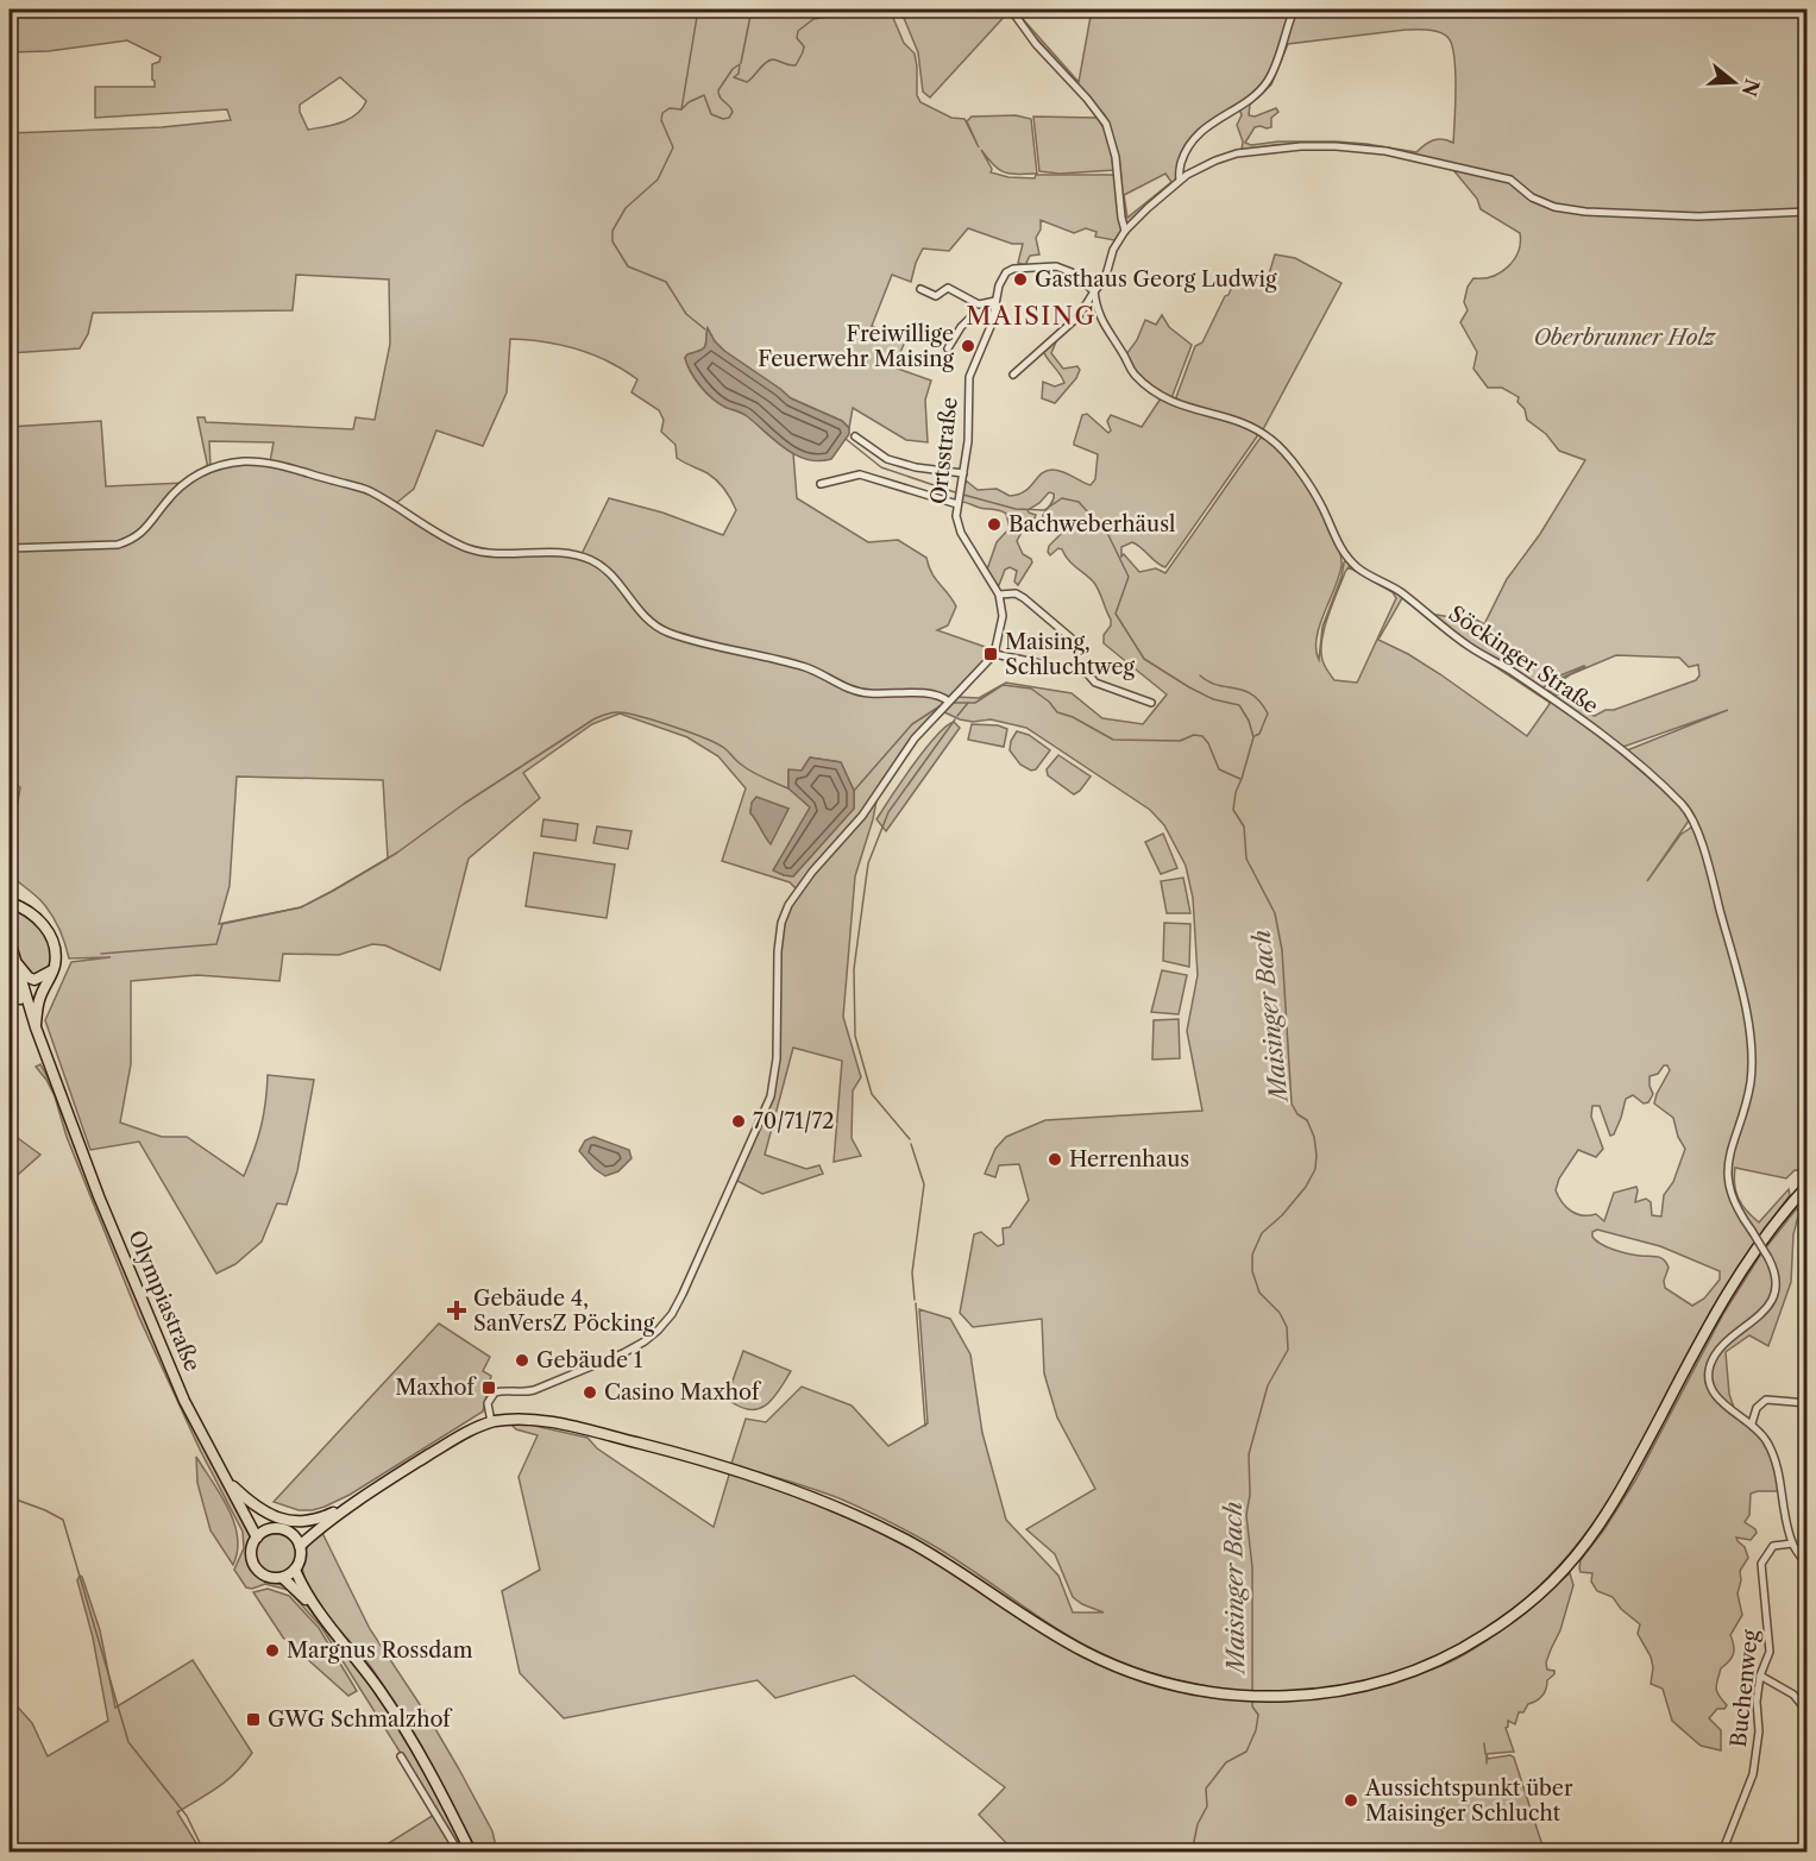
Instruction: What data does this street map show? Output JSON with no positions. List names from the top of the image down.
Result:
{
  "streets": {
    "main road": ["Olympiastraße"],
    "street": ["Ortsstraße", "Söckinger Straße", "Buchenweg"]
  },
  "crossings": [
    ["Ortsstraße", "Söckinger Straße"]
  ],
  "districts": ["MAISING"],
  "water": ["Maisinger Bach"],
  "parks": ["Oberbrunner Holz"],
  "places": {
    "other": [
      "Gasthaus Georg Ludwig",
      "Freiwillige Feuerwehr Maising",
      "Bachweberhäusl",
      "70/71/72",
      "Herrenhaus",
      "Gebäude 1",
      "Casino Maxhof",
      "Margnus Rossdam",
      "Aussichtspunkt über Maisinger Schlucht"
    ],
    "transit": ["Maising, Schluchtweg", "Maxhof", "GWG Schmalzhof"],
    "health": ["Gebäude 4, SanVersZ Pöcking"]
  },
  "north": "right"
}
